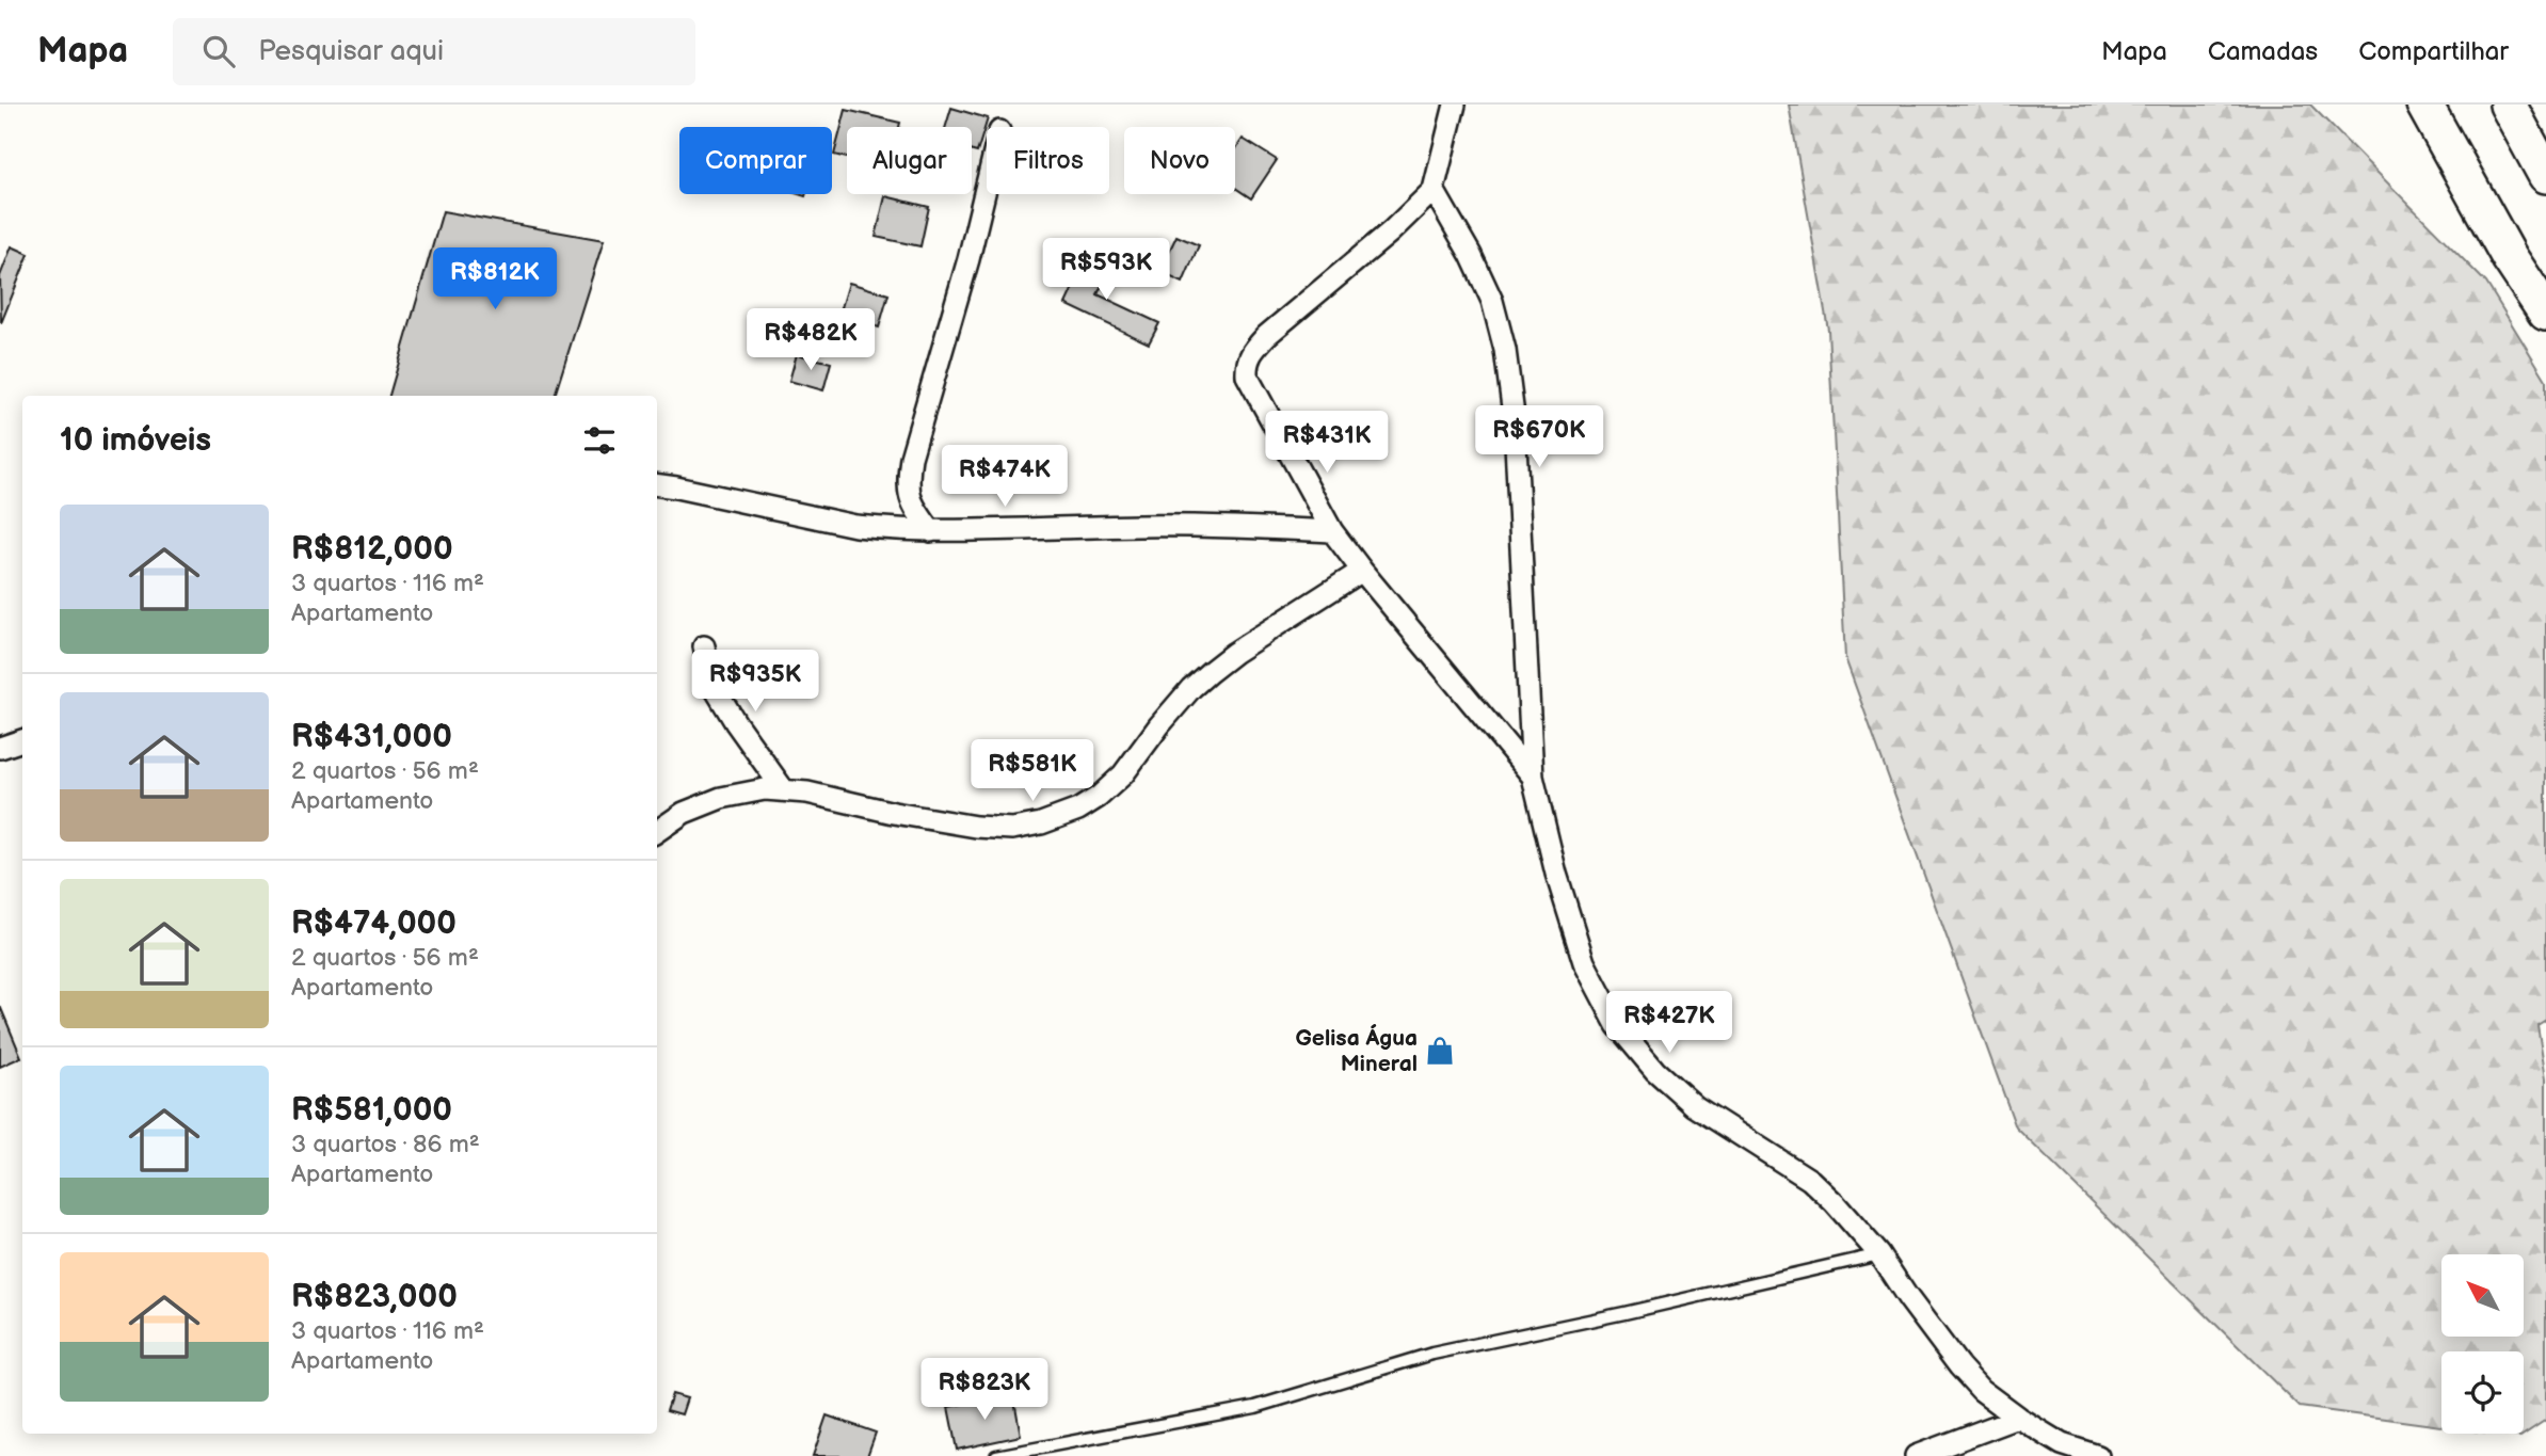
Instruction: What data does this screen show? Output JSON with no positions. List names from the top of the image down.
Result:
{
  "places": {
    "shop": ["Gelisa Água Mineral"]
  },
  "north": "top left",
  "page": {
    "header": "Mapa",
    "search": "Pesquisar aqui",
    "nav": ["Mapa", "Camadas", "Compartilhar"],
    "chip": [
      "Comprar",
      "Alugar",
      "Filtros",
      "Novo"
    ],
    "price": [
      "R$593K",
      "R$812K",
      "R$482K",
      "R$670K",
      "R$431K",
      "R$474K",
      "R$935K",
      "R$581K",
      "R$427K",
      "R$823K"
    ],
    "heading": "10 imóveis",
    "list": [
      {
        "name": "R$812,000",
        "note": "3 quartos · 116 m² · Apartamento"
      },
      {
        "name": "R$431,000",
        "note": "2 quartos · 56 m² · Apartamento"
      },
      {
        "name": "R$474,000",
        "note": "2 quartos · 56 m² · Apartamento"
      },
      {
        "name": "R$581,000",
        "note": "3 quartos · 86 m² · Apartamento"
      },
      {
        "name": "R$823,000",
        "note": "3 quartos · 116 m² · Apartamento"
      }
    ]
  }
}
